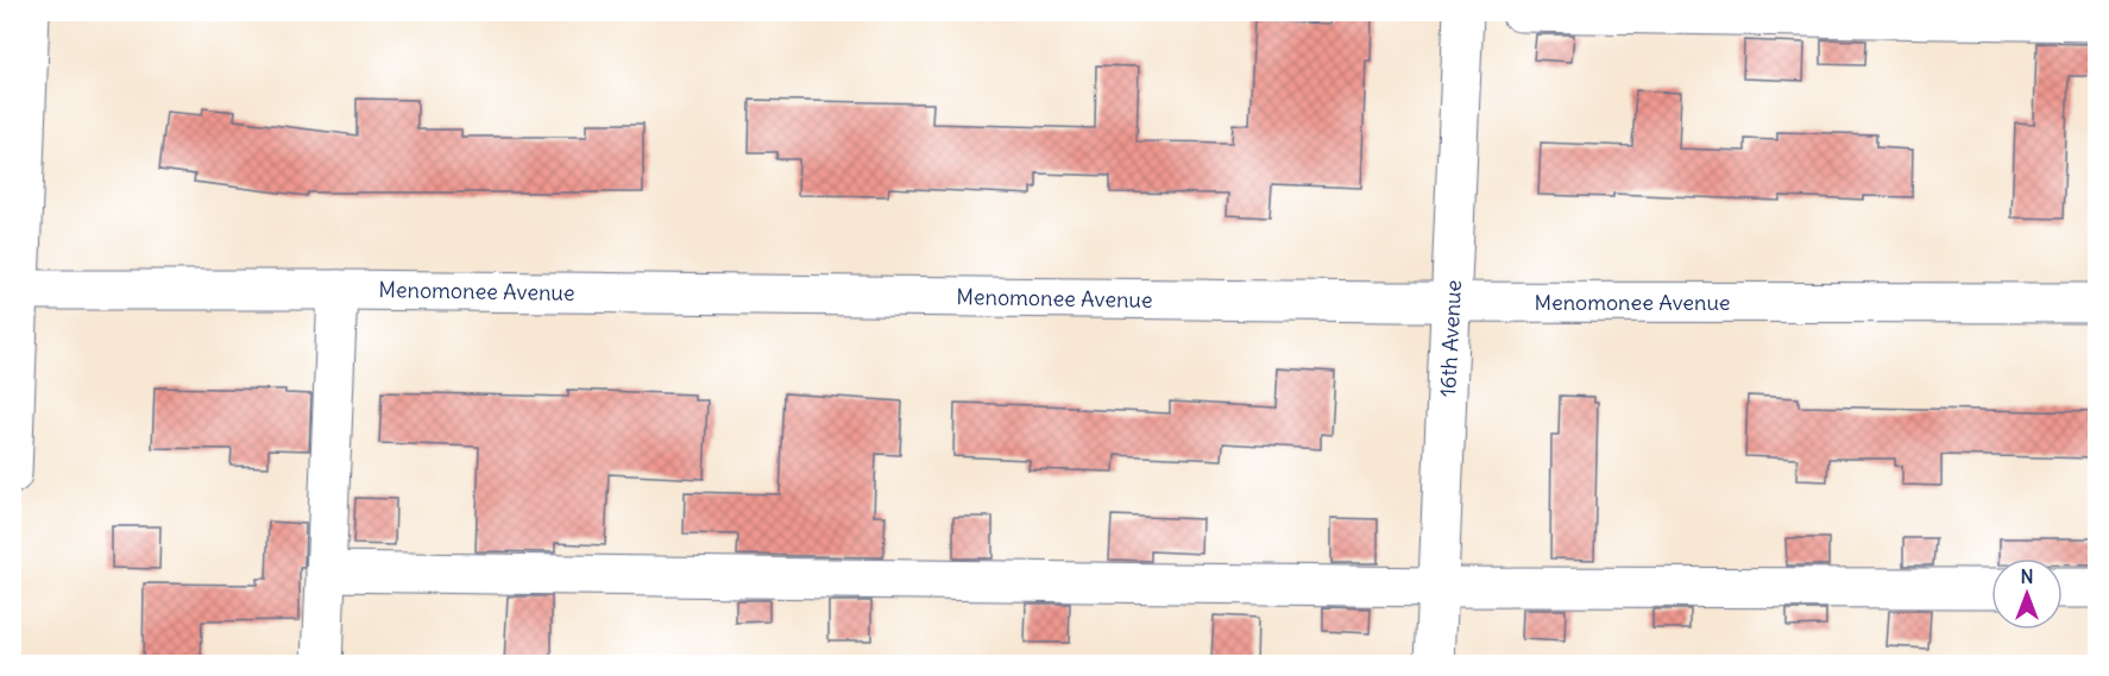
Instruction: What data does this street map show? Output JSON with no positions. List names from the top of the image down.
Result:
{
  "streets": {
    "street": ["Menomonee Avenue", "16th Avenue"]
  },
  "crossings": [
    ["Menomonee Avenue", "16th Avenue"]
  ],
  "north": "top"
}
